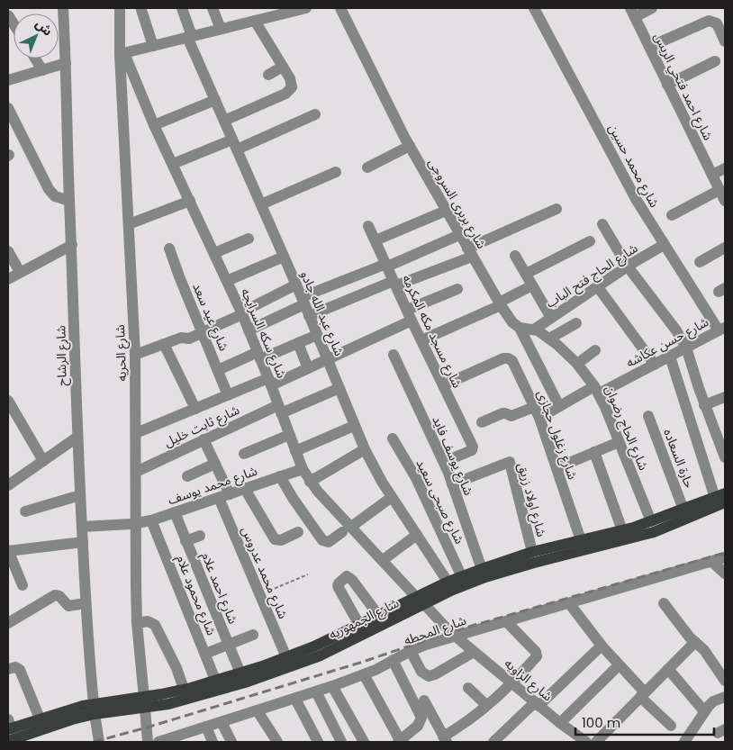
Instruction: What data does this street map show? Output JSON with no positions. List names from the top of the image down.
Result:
{
  "streets": {
    "main road": ["شارع الجمهوريه"],
    "street": [
      "شارع احمد فتحي الريس",
      "شارع محمد حسين",
      "شارع بربرى السروجى",
      "شارع الحاج فتح الباب",
      "شارع عبد الله جادو",
      "شارع عيد سعد",
      "شارع مسجد مكه المكرمه",
      "شارع سكه السرايجه",
      "شارع حسن عكاشه",
      "شارع الحريه",
      "شارع الرشاح",
      "شارع ثابت خليل",
      "شارع الحاج رضوان",
      "شارع زغلول حجازى",
      "شارع يوسف فايد",
      "حارة السعاده",
      "شارع محمد يوسف",
      "شارع اولاد زريق",
      "شارع صبحى سعيد",
      "شارع محمد عدروس",
      "شارع احمد علام",
      "شارع محمود علام",
      "شارع المحطه",
      "شارع الزاويه"
    ]
  },
  "crossings": [
    ["شارع محمد حسين", "شارع الحاج فتح الباب"],
    ["شارع محمد حسين", "شارع حسن عكاشه"],
    ["شارع بربرى السروجى", "شارع حسن عكاشه"],
    ["شارع بربرى السروجى", "شارع الحاج رضوان"],
    ["شارع الحاج فتح الباب", "شارع الحاج رضوان"],
    ["شارع عبد الله جادو", "شارع ثابت خليل"],
    ["شارع عبد الله جادو", "شارع الجمهوريه"],
    ["شارع مسجد مكه المكرمه", "شارع زغلول حجازى"],
    ["شارع مسجد مكه المكرمه", "شارع يوسف فايد"],
    ["شارع سكه السرايجه", "شارع الحريه"],
    ["شارع سكه السرايجه", "شارع ثابت خليل"],
    ["شارع سكه السرايجه", "شارع محمد يوسف"],
    ["شارع سكه السرايجه", "شارع الجمهوريه"],
    ["شارع سكه السرايجه", "شارع المحطه"],
    ["شارع سكه السرايجه", "شارع الزاويه"],
    ["شارع حسن عكاشه", "شارع الحاج رضوان"],
    ["شارع حسن عكاشه", "شارع زغلول حجازى"],
    ["شارع الحريه", "شارع ثابت خليل"],
    ["شارع الحريه", "شارع محمد يوسف"],
    ["شارع الحريه", "شارع الجمهوريه"],
    ["شارع الرشاح", "شارع محمد يوسف"],
    ["شارع الرشاح", "شارع الجمهوريه"],
    ["شارع ثابت خليل", "شارع محمد عدروس"],
    ["شارع الحاج رضوان", "شارع الجمهوريه"],
    ["شارع زغلول حجازى", "شارع الجمهوريه"],
    ["شارع يوسف فايد", "شارع اولاد زريق"],
    ["شارع يوسف فايد", "شارع الجمهوريه"],
    ["حارة السعاده", "شارع الجمهوريه"],
    ["شارع محمد يوسف", "شارع محمد عدروس"],
    ["شارع محمد يوسف", "شارع احمد علام"],
    ["شارع محمد يوسف", "شارع محمود علام"],
    ["شارع اولاد زريق", "شارع الجمهوريه"],
    ["شارع صبحى سعيد", "شارع الجمهوريه"],
    ["شارع محمد عدروس", "شارع الجمهوريه"],
    ["شارع احمد علام", "شارع الجمهوريه"],
    ["شارع محمود علام", "شارع الجمهوريه"],
    ["شارع المحطه", "شارع الزاويه"]
  ],
  "scale_bar": "100 m",
  "north": "top right"
}
